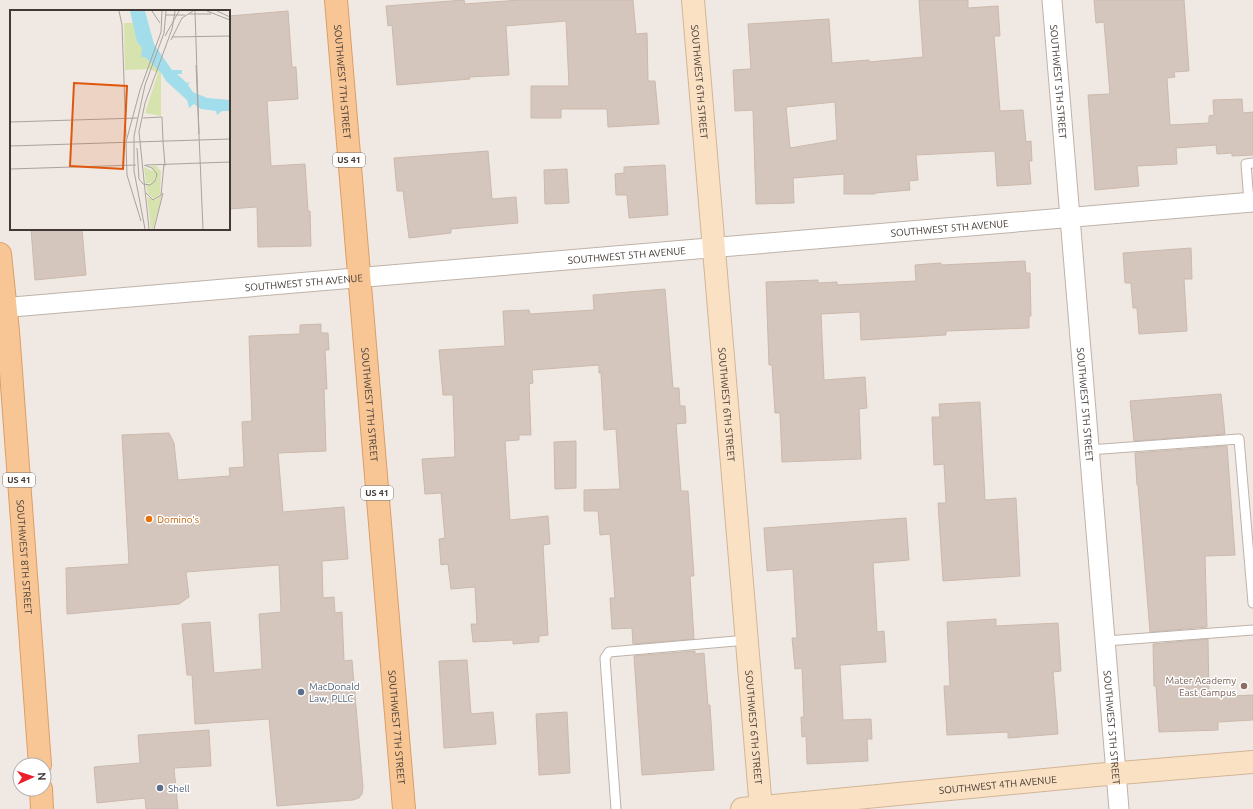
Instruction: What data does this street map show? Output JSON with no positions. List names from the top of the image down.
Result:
{
  "streets": {
    "main road": ["SOUTHWEST 7TH STREET", "US 41", "SOUTHWEST 8TH STREET"],
    "street": [
      "SOUTHWEST 6TH STREET",
      "SOUTHWEST 5TH STREET",
      "SOUTHWEST 5TH AVENUE",
      "SOUTHWEST 4TH AVENUE"
    ]
  },
  "crossings": [
    ["SOUTHWEST 7TH STREET", "SOUTHWEST 5TH AVENUE"],
    ["SOUTHWEST 6TH STREET", "SOUTHWEST 5TH AVENUE"],
    ["SOUTHWEST 6TH STREET", "SOUTHWEST 4TH AVENUE"],
    ["SOUTHWEST 5TH STREET", "SOUTHWEST 5TH AVENUE"],
    ["SOUTHWEST 5TH STREET", "SOUTHWEST 4TH AVENUE"],
    ["SOUTHWEST 5TH AVENUE", "SOUTHWEST 8TH STREET"]
  ],
  "places": [
    "Domino's",
    "Mater Academy East Campus",
    "MacDonald Law, PLLC",
    "Shell"
  ],
  "north": "right"
}
